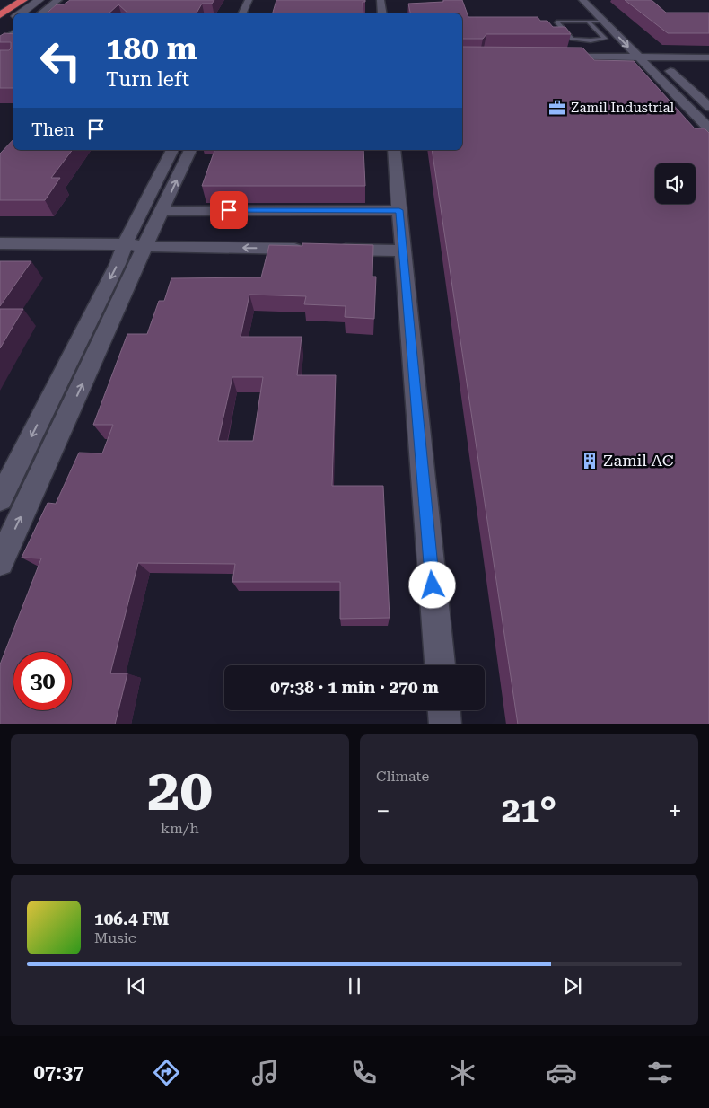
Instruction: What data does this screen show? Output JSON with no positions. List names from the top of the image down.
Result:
{
  "places": {
    "office": ["Zamil Industrial"],
    "building": ["Zamil AC"]
  },
  "page": {
    "turn": ["180 m", "Turn left"],
    "then": "Then",
    "limit": "30",
    "trip": "07:38 · 1 min · 270 m",
    "tile": [
      ["20", "km/h"],
      "Climate"
    ],
    "heat": ["−", "21°", "+"],
    "song": ["106.4 FM", "Music"],
    "tabs": "07:37"
  }
}
